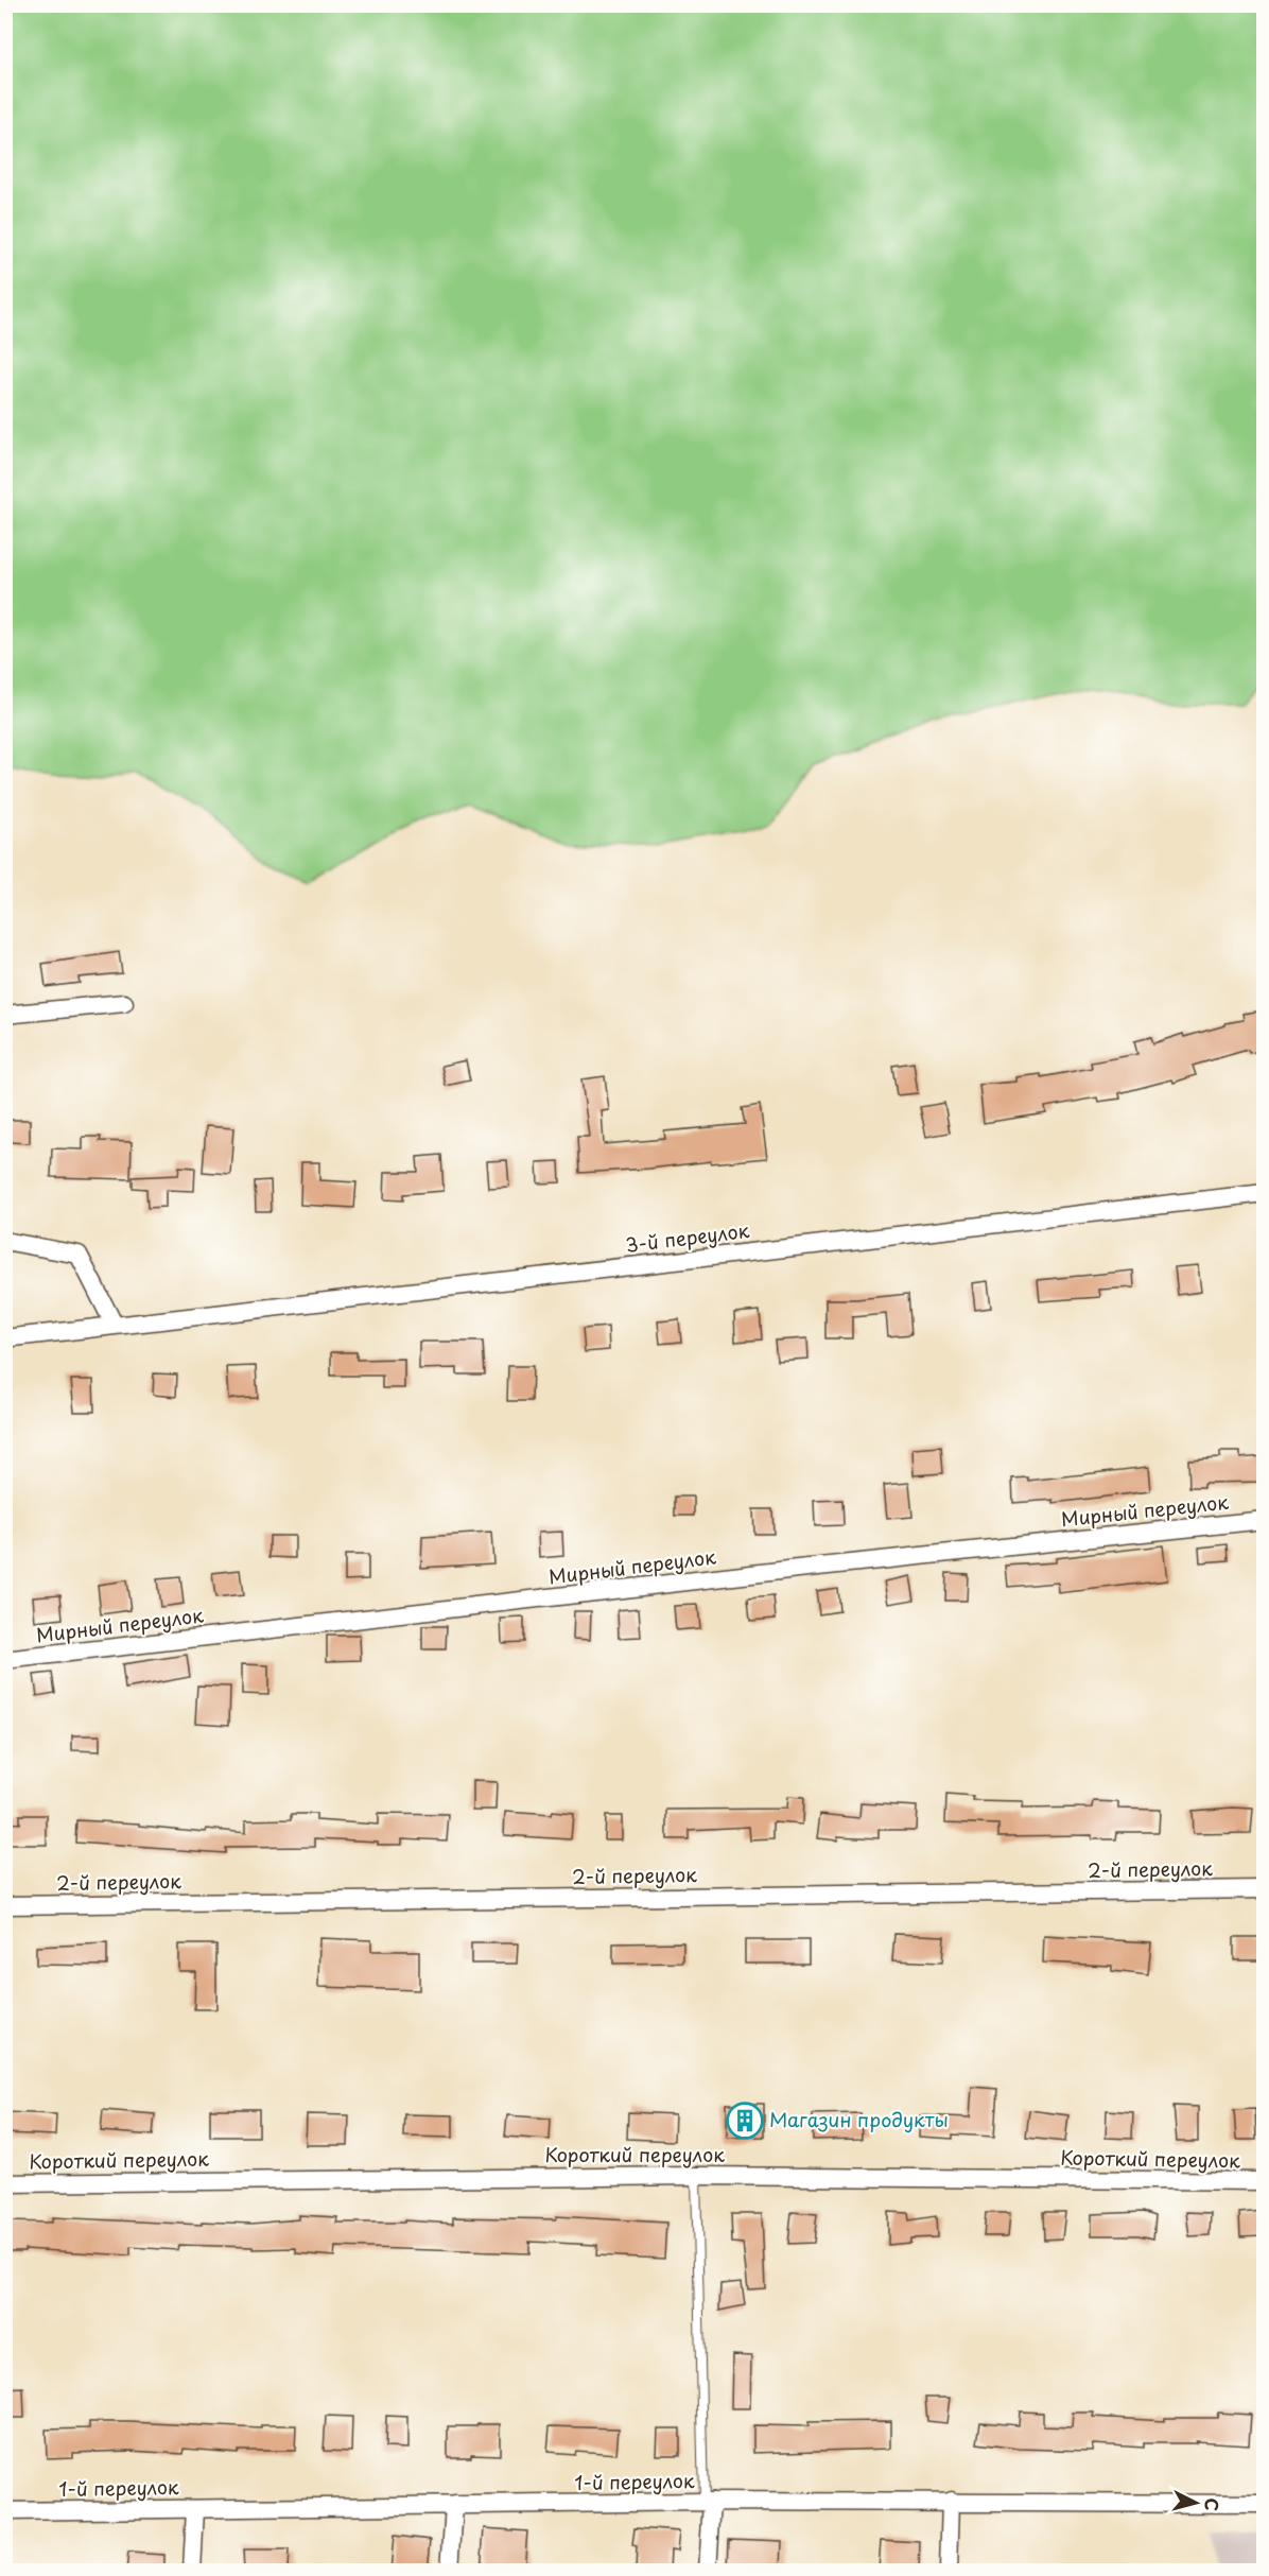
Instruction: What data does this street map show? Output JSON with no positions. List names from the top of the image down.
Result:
{
  "streets": {
    "street": [
      "3-й переулок",
      "Мирный переулок",
      "2-й переулок",
      "Короткий переулок",
      "1-й переулок"
    ]
  },
  "places": {
    "building": ["Магазин продукты"]
  },
  "north": "right"
}
